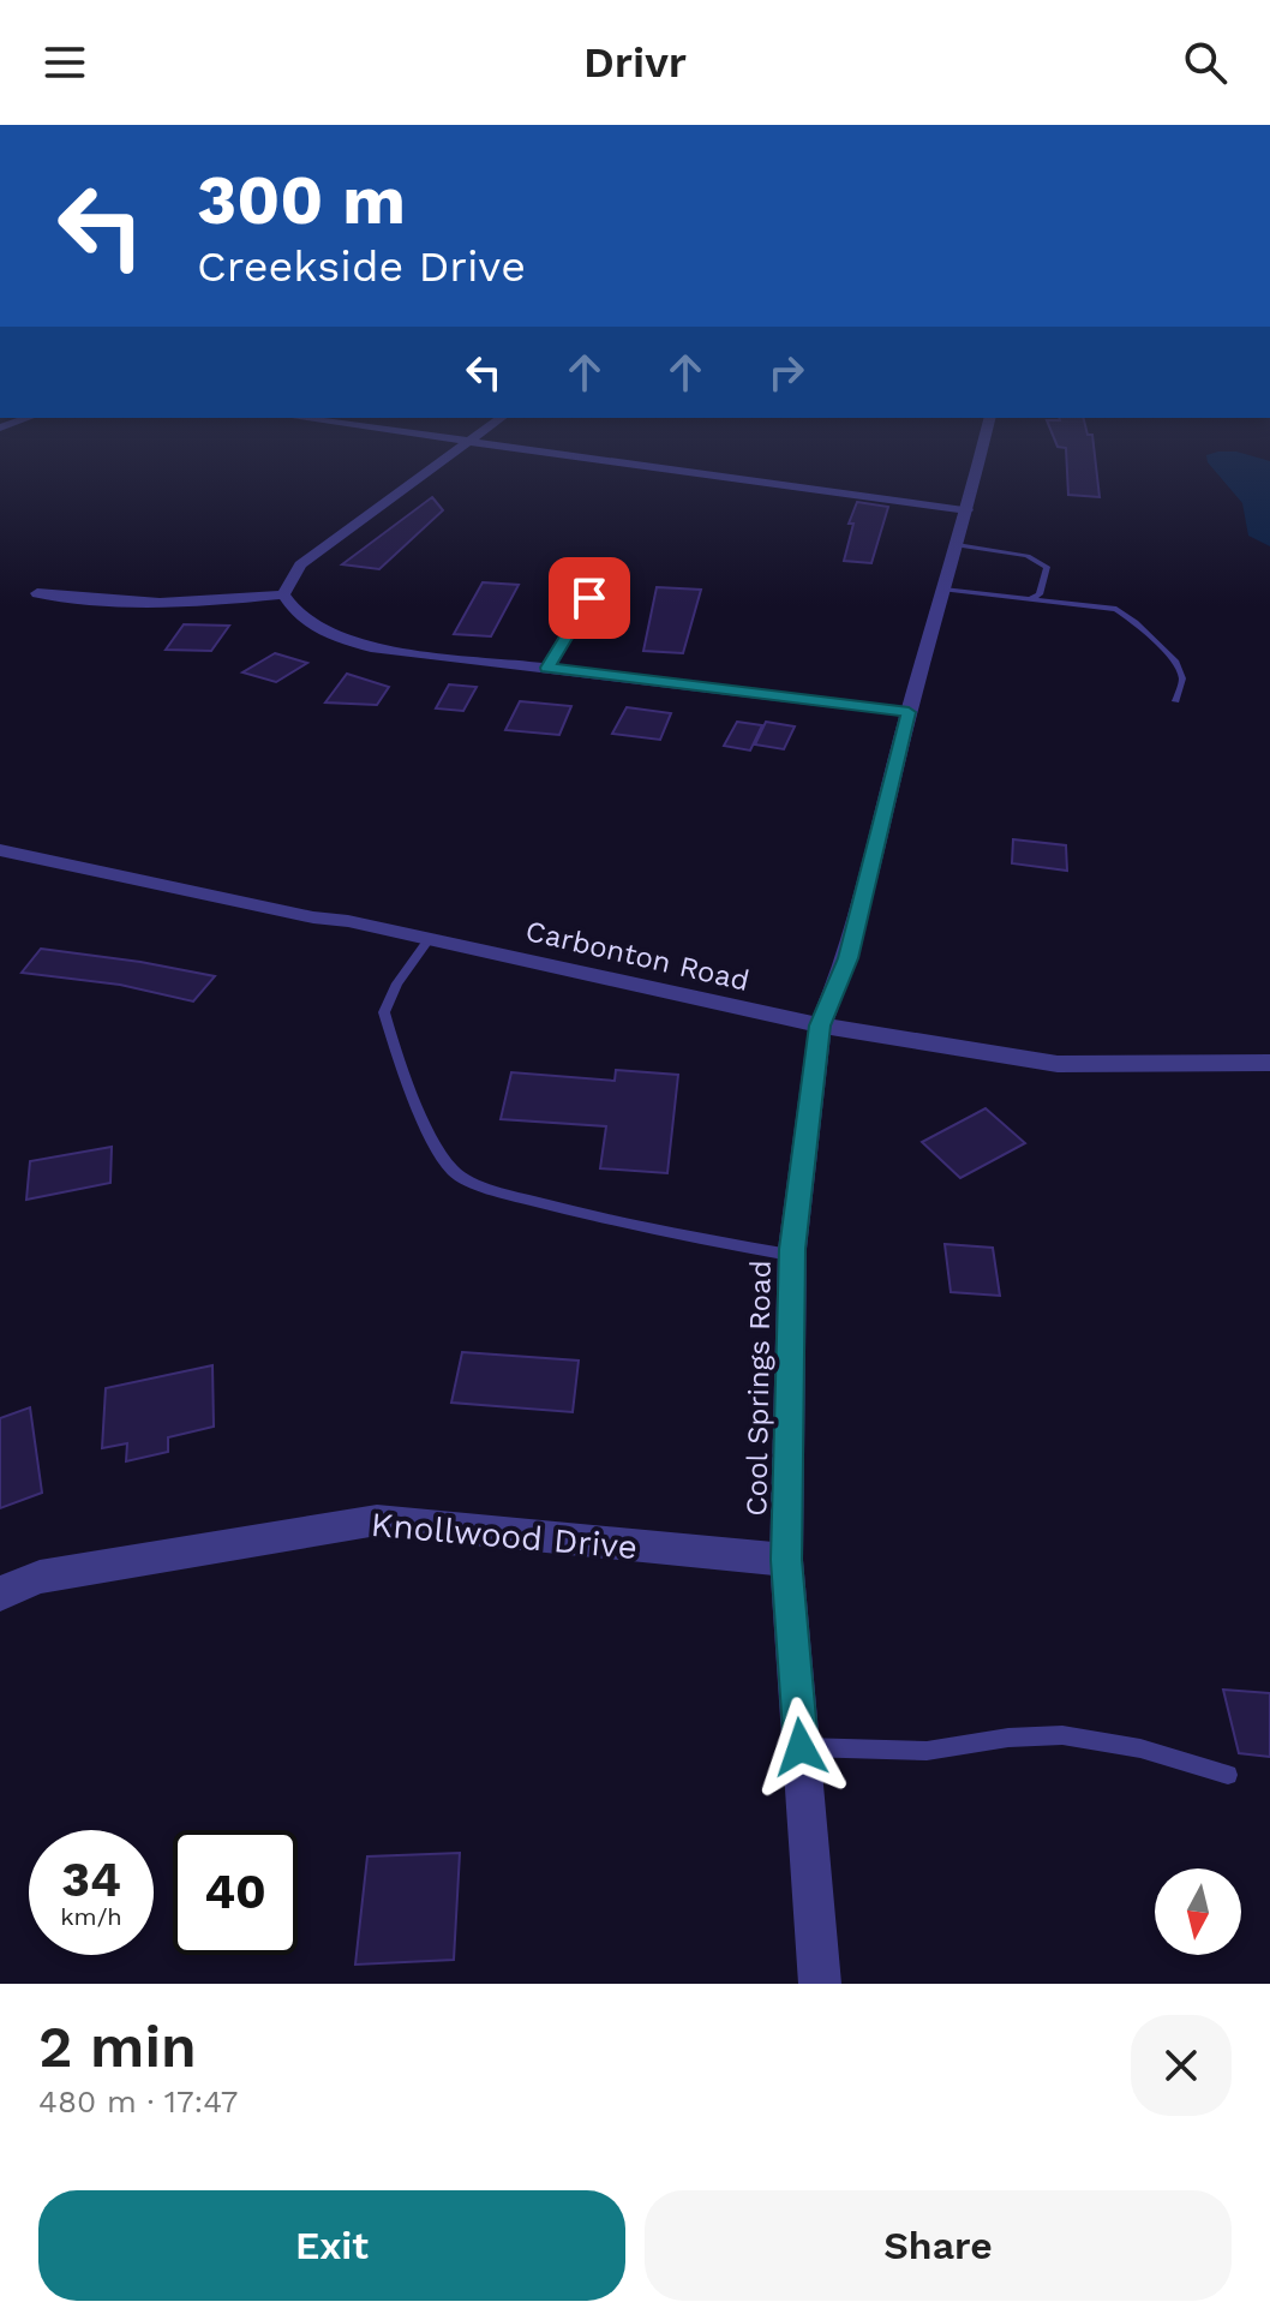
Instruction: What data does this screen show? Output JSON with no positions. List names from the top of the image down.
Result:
{
  "streets": {
    "street": ["Carbonton Road", "Cool Springs Road", "Knollwood Drive"]
  },
  "crossings": [
    ["Carbonton Road", "Cool Springs Road"],
    ["Cool Springs Road", "Knollwood Drive"]
  ],
  "north": "bottom",
  "page": {
    "header": "Drivr",
    "turn": ["300 m", "Creekside Drive"],
    "speed": "34 km/h",
    "limit": "40",
    "heading": ["2 min", "480 m · 17:47"],
    "buttons": ["Exit", "Share"]
  }
}
